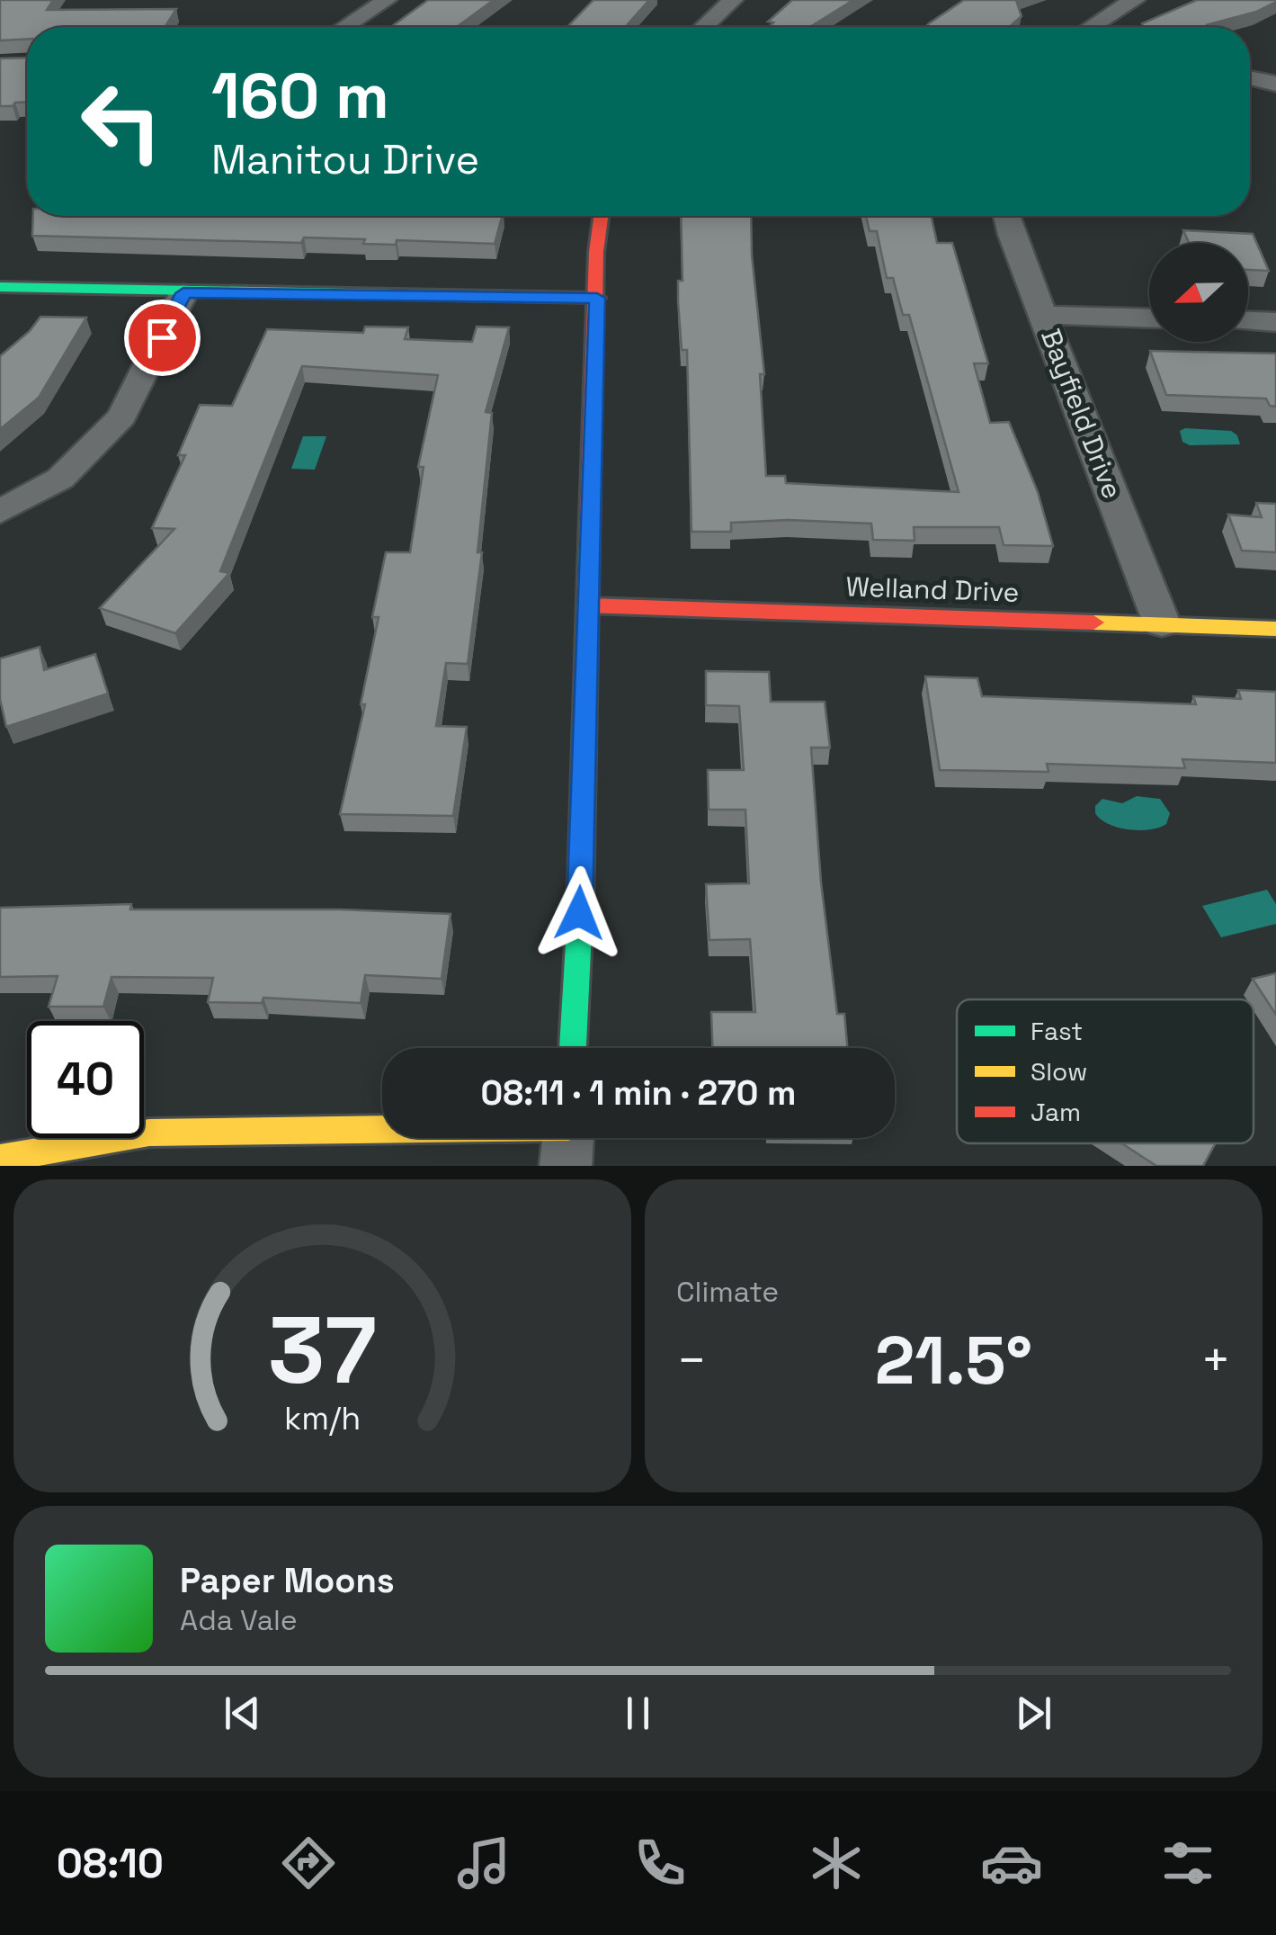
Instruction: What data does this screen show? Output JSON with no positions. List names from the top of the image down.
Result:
{
  "streets": {
    "street": ["Bayfield Drive", "Welland Drive"]
  },
  "crossings": [
    ["Bayfield Drive", "Welland Drive"]
  ],
  "legend": ["Fast", "Slow", "Jam"],
  "north": "left",
  "page": {
    "turn": ["160 m", "Manitou Drive"],
    "limit": "40",
    "trip": "08:11 · 1 min · 270 m",
    "tile": "Climate",
    "heat": ["−", "21.5°", "+"],
    "song": ["Paper Moons", "Ada Vale"],
    "tabs": "08:10",
    "gauge": ["37", "km/h"]
  }
}
